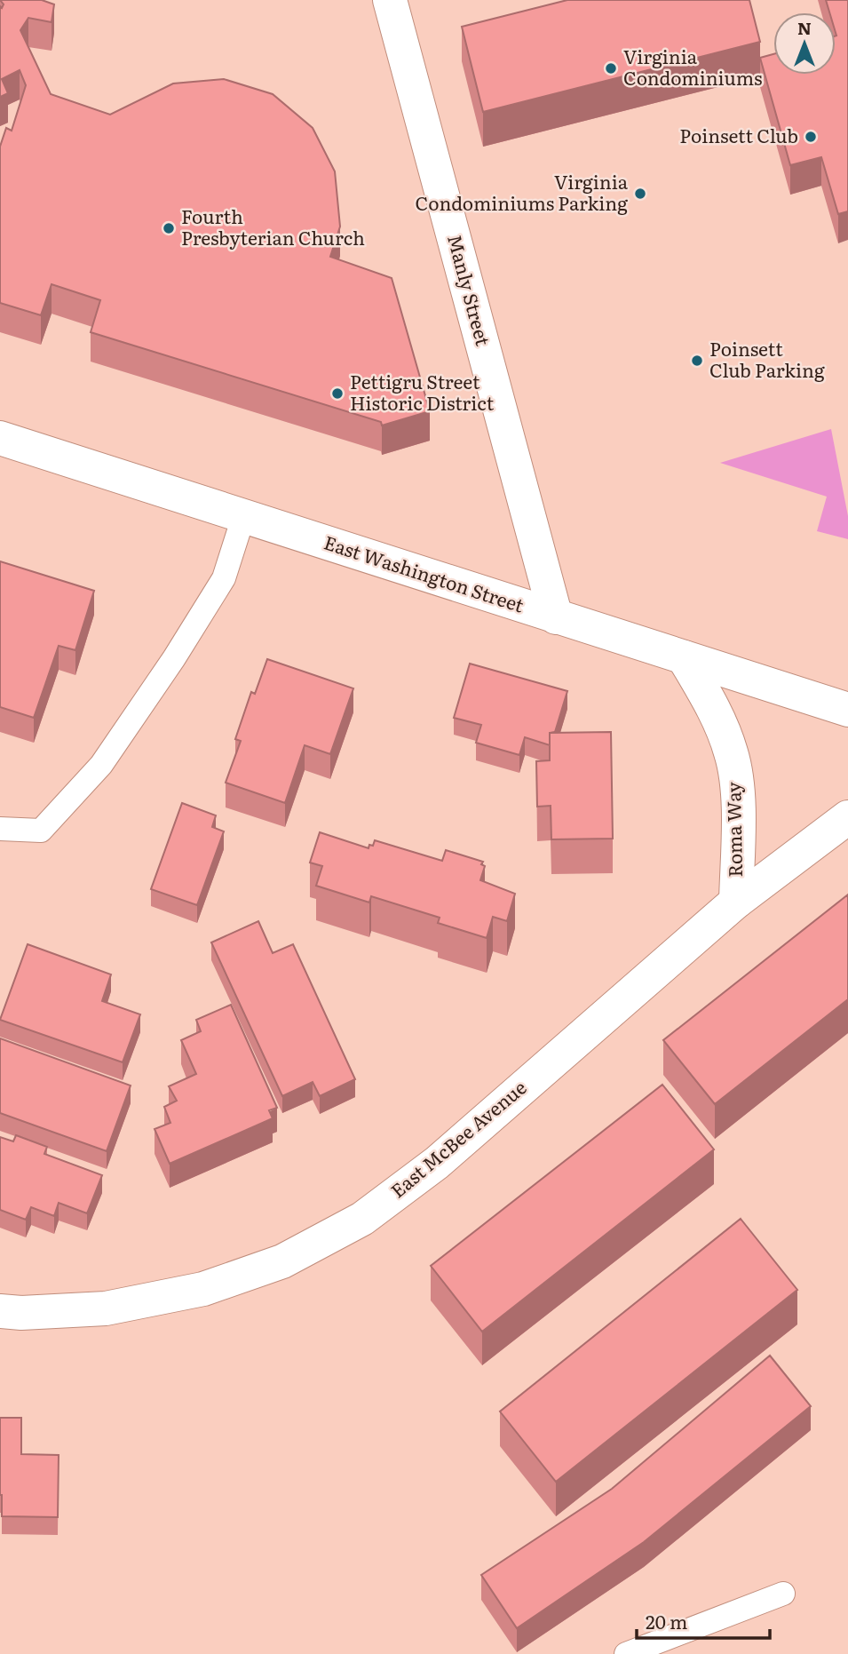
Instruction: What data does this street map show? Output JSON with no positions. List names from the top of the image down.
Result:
{
  "streets": {
    "street": [
      "Manly Street",
      "East Washington Street",
      "Roma Way",
      "East McBee Avenue"
    ]
  },
  "crossings": [
    ["Manly Street", "East Washington Street"],
    ["East Washington Street", "Roma Way"],
    ["Roma Way", "East McBee Avenue"]
  ],
  "places": [
    "Virginia Condominiums",
    "Poinsett Club",
    "Virginia Condominiums Parking",
    "Fourth Presbyterian Church",
    "Poinsett Club Parking",
    "Pettigru Street Historic District"
  ],
  "scale_bar": "20 m",
  "north": "top"
}
